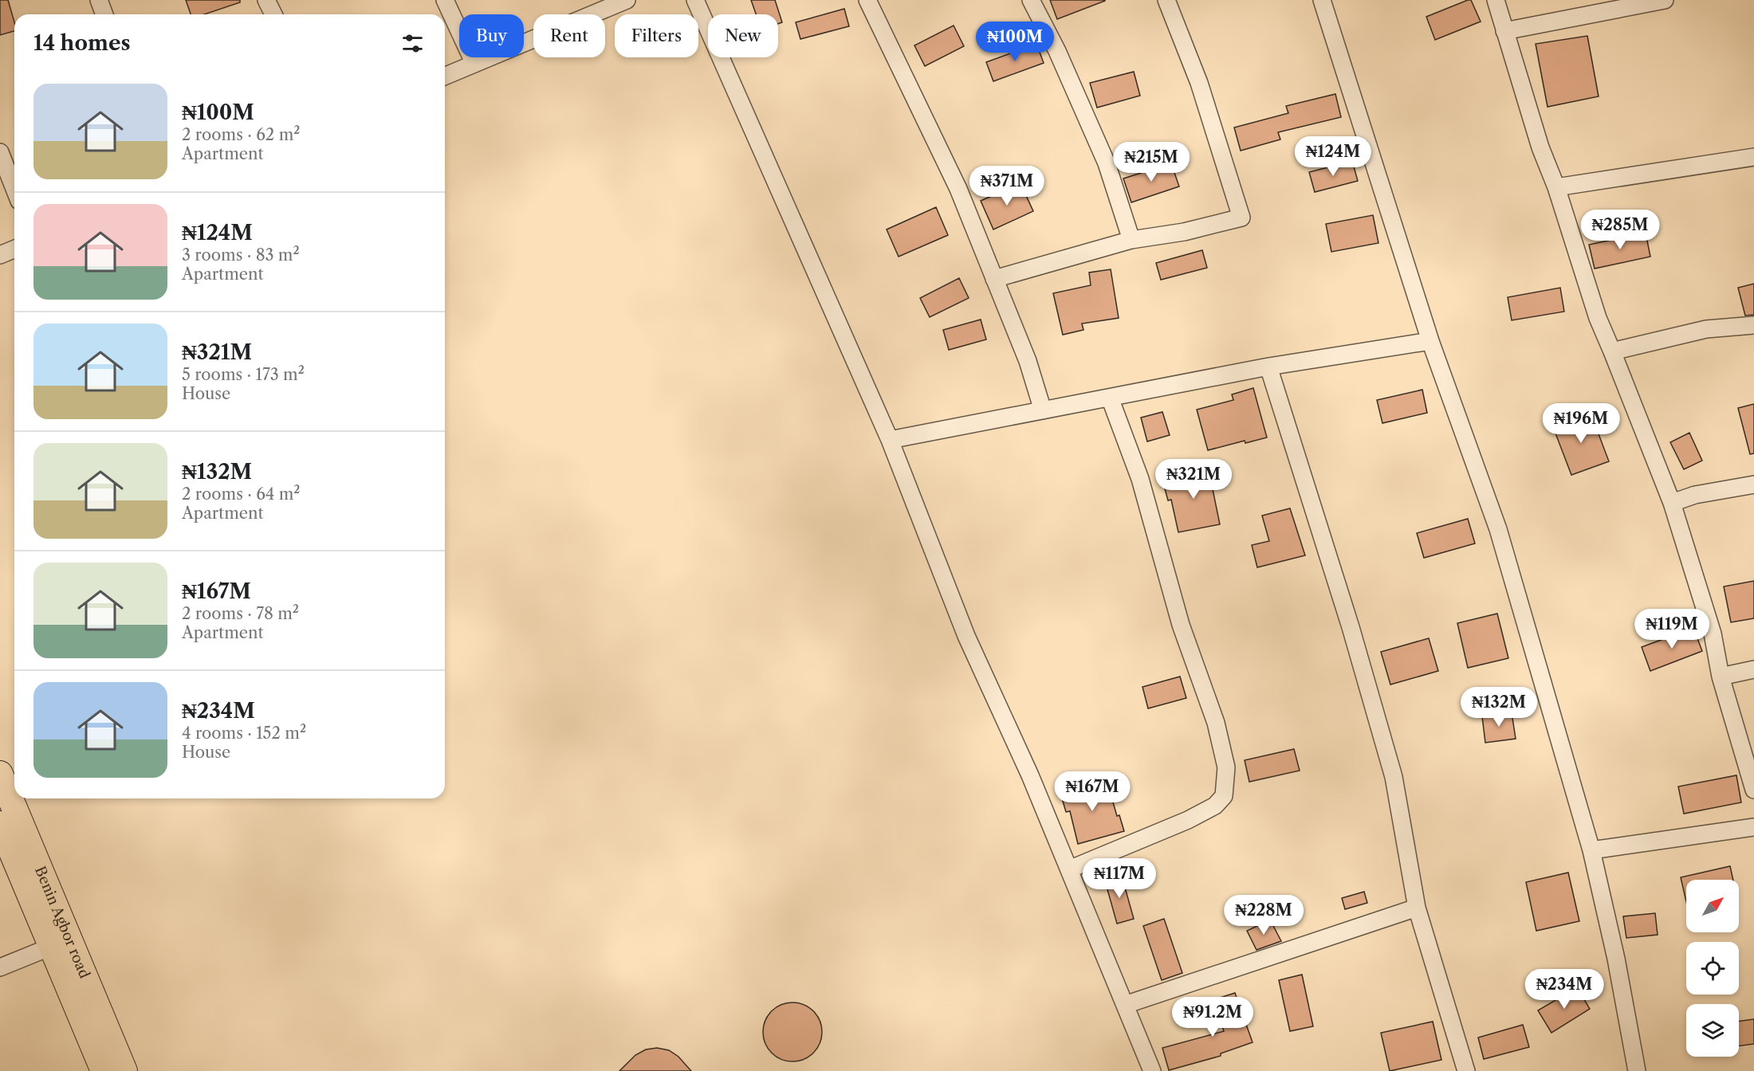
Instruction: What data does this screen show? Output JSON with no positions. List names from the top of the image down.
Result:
{
  "streets": {
    "highway": ["Benin Agbor road"]
  },
  "north": "top right",
  "page": {
    "chip": [
      "Buy",
      "Rent",
      "Filters",
      "New"
    ],
    "heading": "14 homes",
    "price": [
      "₦100M",
      "₦124M",
      "₦215M",
      "₦371M",
      "₦285M",
      "₦196M",
      "₦321M",
      "₦119M",
      "₦132M",
      "₦167M",
      "₦117M",
      "₦228M",
      "₦234M",
      "₦91.2M"
    ],
    "list": [
      {
        "name": "₦100M",
        "note": "2 rooms · 62 m² · Apartment"
      },
      {
        "name": "₦124M",
        "note": "3 rooms · 83 m² · Apartment"
      },
      {
        "name": "₦321M",
        "note": "5 rooms · 173 m² · House"
      },
      {
        "name": "₦132M",
        "note": "2 rooms · 64 m² · Apartment"
      },
      {
        "name": "₦167M",
        "note": "2 rooms · 78 m² · Apartment"
      },
      {
        "name": "₦234M",
        "note": "4 rooms · 152 m² · House"
      }
    ]
  }
}
